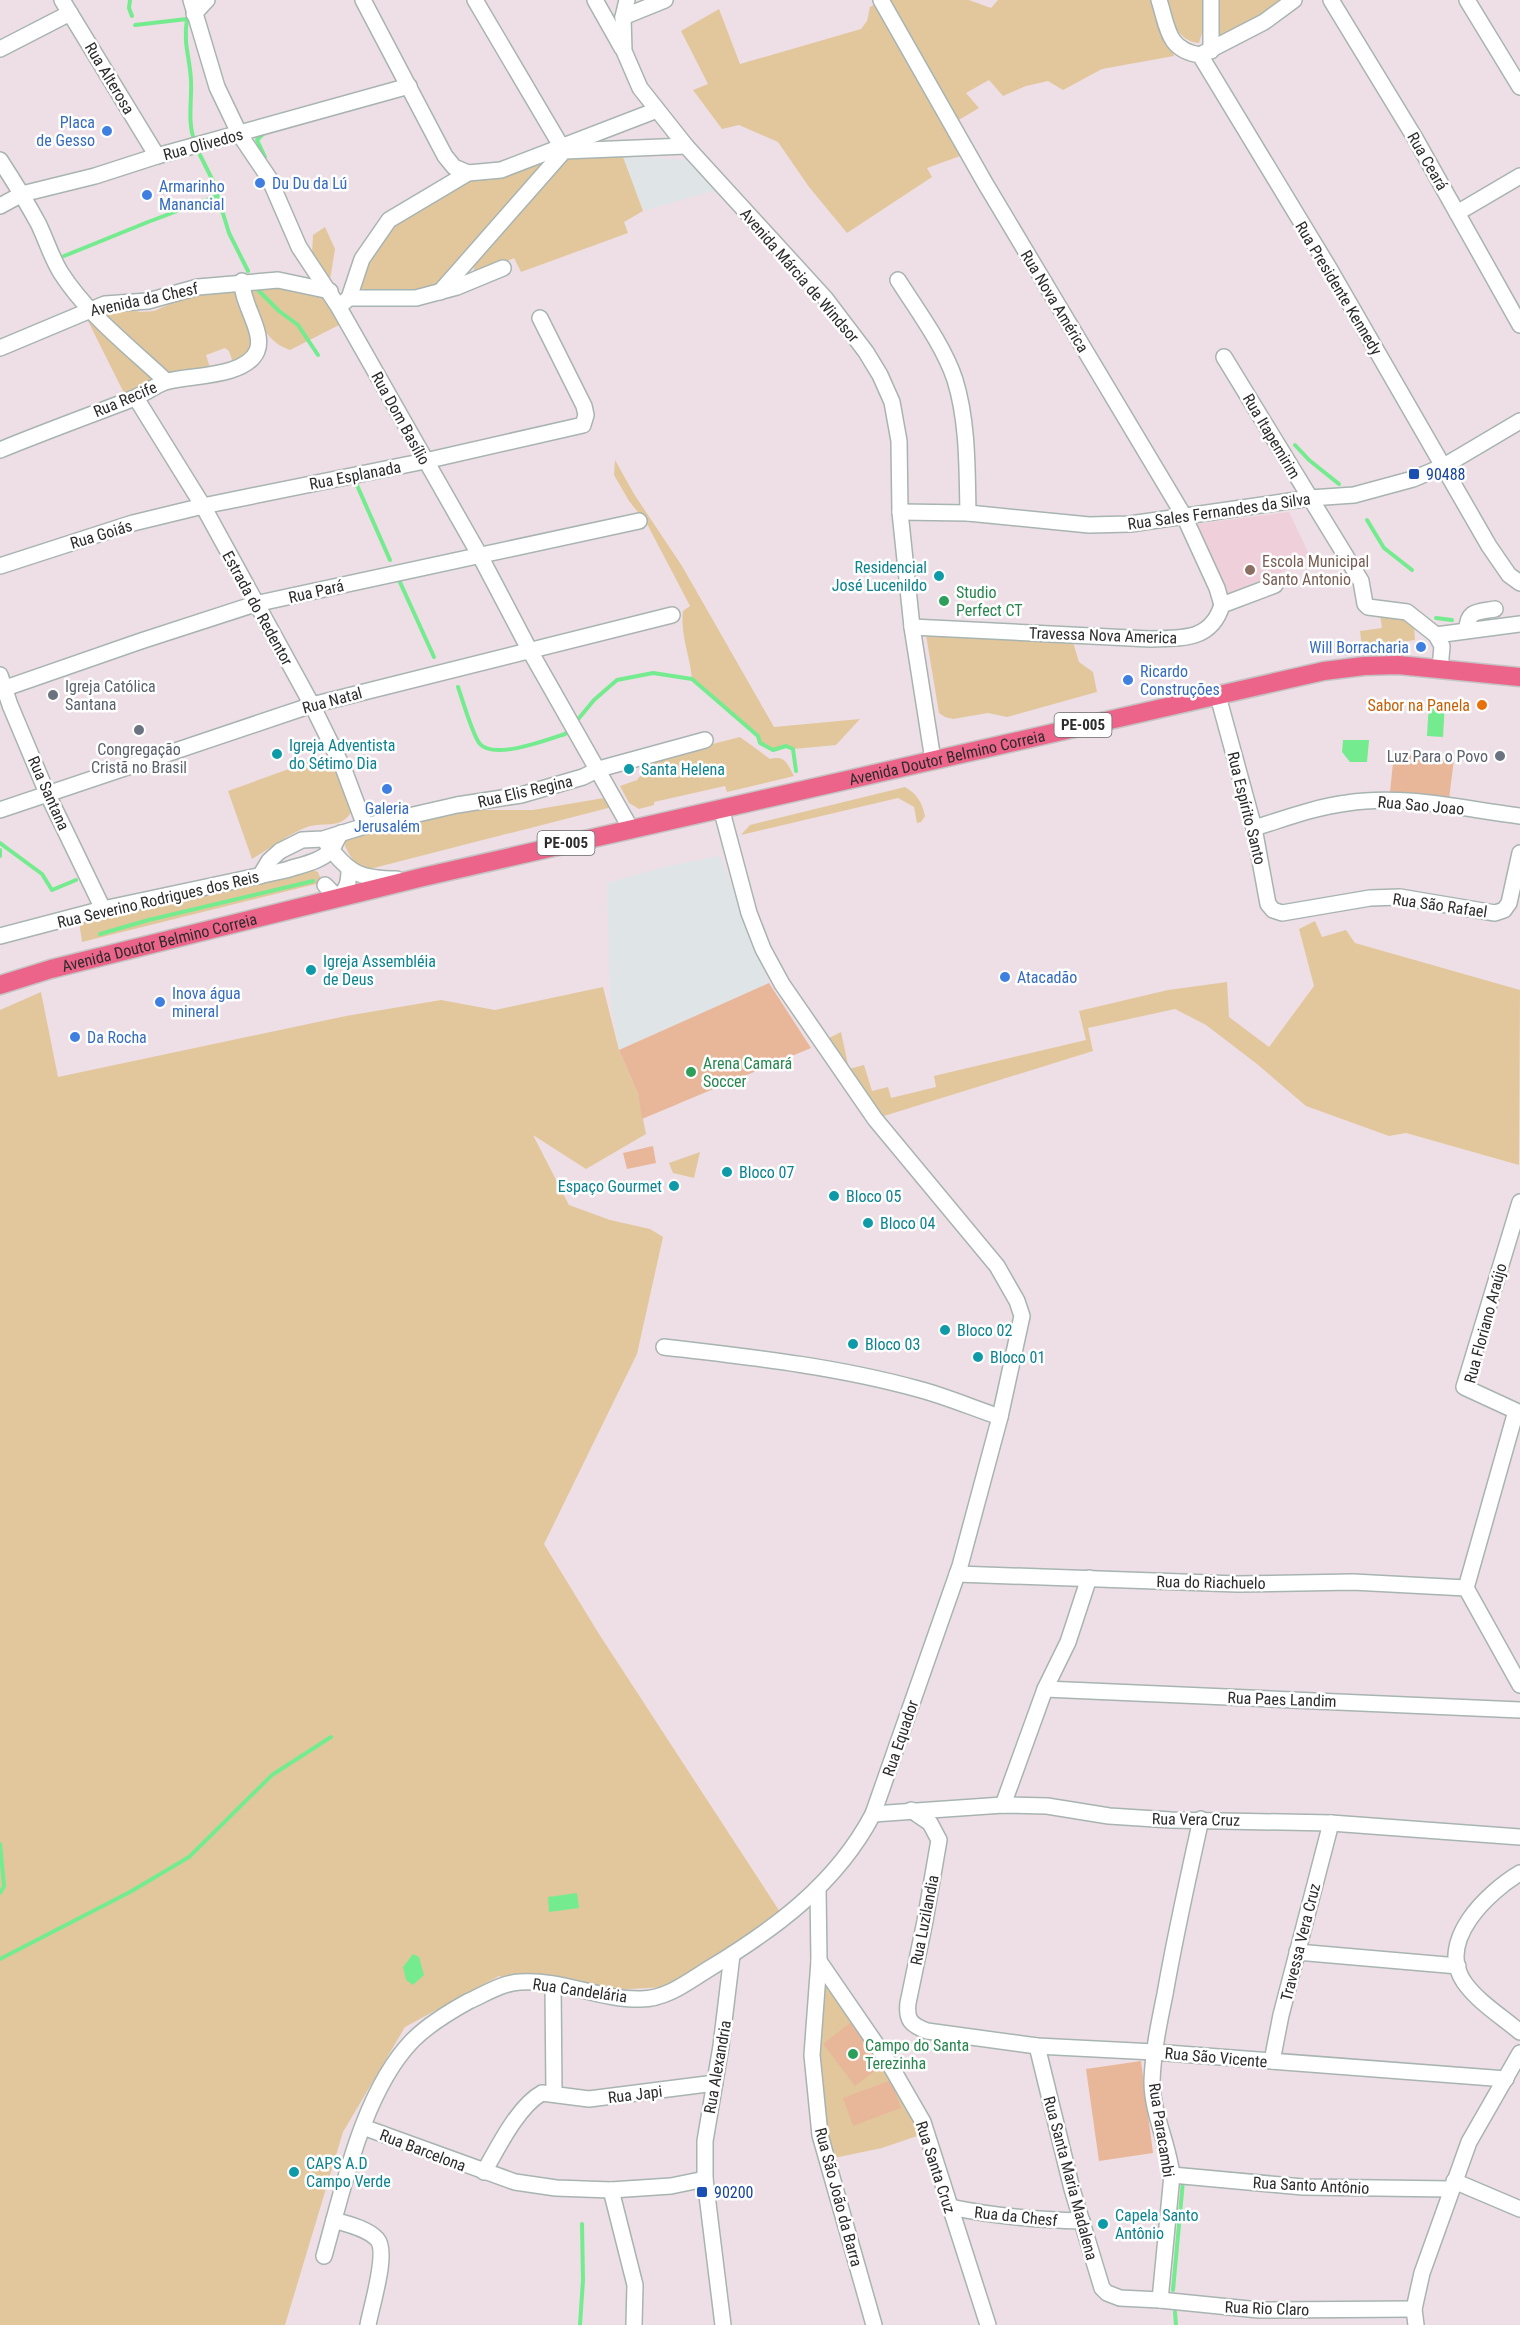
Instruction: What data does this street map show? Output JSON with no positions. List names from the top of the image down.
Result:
{
  "streets": {
    "main road": ["PE-005", "Avenida Doutor Belmino Correia"],
    "street": [
      "Rua Alterosa",
      "Rua Olivedos",
      "Rua Ceará",
      "Avenida Márcia de Windsor",
      "Rua Presidente Kennedy",
      "Avenida da Chesf",
      "Rua Nova América",
      "Rua Recife",
      "Rua Dom Basílio",
      "Rua Itapemirim",
      "Rua Esplanada",
      "Rua Sales Fernandes da Silva",
      "Rua Goiás",
      "Rua Pará",
      "Estrada do Redentor",
      "Travessa Nova America",
      "Rua Natal",
      "Rua Elis Regina",
      "Rua Santana",
      "Rua Sao Joao",
      "Rua Espírito Santo",
      "Rua Severino Rodrigues dos Reis",
      "Rua São Rafael",
      "Rua Floriano Araújo",
      "Rua do Riachuelo",
      "Rua Paes Landim",
      "Rua Equador",
      "Rua Vera Cruz",
      "Rua Luzilandia",
      "Travessa Vera Cruz",
      "Rua Candelária",
      "Rua São Vicente",
      "Rua Alexandria",
      "Rua Japi",
      "Rua Paracambi",
      "Rua Barcelona",
      "Rua Santa Cruz",
      "Rua Santa Maria Madalena",
      "Rua Santo Antônio",
      "Rua São João da Barra",
      "Rua da Chesf",
      "Rua Rio Claro"
    ]
  },
  "crossings": [
    ["Rua Alterosa", "Rua Olivedos"],
    ["Rua Olivedos", "Rua Dom Basílio"],
    ["Avenida Márcia de Windsor", "Rua Sales Fernandes da Silva"],
    ["Avenida Márcia de Windsor", "Travessa Nova America"],
    ["Avenida Márcia de Windsor", "Avenida Doutor Belmino Correia"],
    ["Rua Presidente Kennedy", "Rua Sales Fernandes da Silva"],
    ["Avenida da Chesf", "Rua Recife"],
    ["Avenida da Chesf", "Rua Dom Basílio"],
    ["Rua Nova América", "Rua Sales Fernandes da Silva"],
    ["Rua Nova América", "Travessa Nova America"],
    ["Rua Recife", "Estrada do Redentor"],
    ["Rua Dom Basílio", "Rua Esplanada"],
    ["Rua Dom Basílio", "Rua Pará"],
    ["Rua Dom Basílio", "Rua Natal"],
    ["Rua Dom Basílio", "Avenida Doutor Belmino Correia"],
    ["Rua Dom Basílio", "Rua Elis Regina"],
    ["Rua Itapemirim", "Rua Sales Fernandes da Silva"],
    ["Rua Esplanada", "Rua Goiás"],
    ["Rua Esplanada", "Estrada do Redentor"],
    ["Rua Goiás", "Estrada do Redentor"],
    ["Rua Pará", "Estrada do Redentor"],
    ["Rua Pará", "Rua Santana"],
    ["Estrada do Redentor", "Rua Natal"],
    ["Estrada do Redentor", "Rua Elis Regina"],
    ["Rua Natal", "Rua Santana"],
    ["Avenida Doutor Belmino Correia", "Rua Espírito Santo"],
    ["Avenida Doutor Belmino Correia", "Rua Equador"],
    ["Rua Elis Regina", "Rua Severino Rodrigues dos Reis"],
    ["Rua Santana", "Rua Severino Rodrigues dos Reis"],
    ["Rua Sao Joao", "Rua Espírito Santo"],
    ["Rua Espírito Santo", "Rua São Rafael"],
    ["Rua Floriano Araújo", "Rua do Riachuelo"],
    ["Rua do Riachuelo", "Rua Equador"],
    ["Rua Equador", "Rua Vera Cruz"],
    ["Rua Equador", "Rua Candelária"],
    ["Rua Equador", "Rua São João da Barra"],
    ["Rua Vera Cruz", "Rua Luzilandia"],
    ["Rua Vera Cruz", "Travessa Vera Cruz"],
    ["Rua Vera Cruz", "Rua Paracambi"],
    ["Rua Luzilandia", "Rua São Vicente"],
    ["Travessa Vera Cruz", "Rua São Vicente"],
    ["Rua Candelária", "Rua Alexandria"],
    ["Rua Candelária", "Rua Barcelona"],
    ["Rua Candelária", "Rua São João da Barra"],
    ["Rua São Vicente", "Rua Paracambi"],
    ["Rua São Vicente", "Rua Santa Maria Madalena"],
    ["Rua Alexandria", "Rua Japi"],
    ["Rua Paracambi", "Rua Santo Antônio"],
    ["Rua Paracambi", "Rua Rio Claro"],
    ["Rua Santa Cruz", "Rua São João da Barra"],
    ["Rua Santa Cruz", "Rua da Chesf"],
    ["Rua Santa Maria Madalena", "Rua da Chesf"],
    ["Rua Santa Maria Madalena", "Rua Rio Claro"]
  ],
  "places": {
    "other": [
      "Placa de Gesso",
      "Du Du da Lú",
      "Armarinho Manancial",
      "Escola Municipal Santo Antonio",
      "Residencial José Lucenildo",
      "Studio Perfect CT",
      "Will Borracharia",
      "Ricardo Construções",
      "Igreja Católica Santana",
      "Sabor na Panela",
      "Congregação Cristã no Brasil",
      "Igreja Adventista do Sétimo Dia",
      "Luz Para o Povo",
      "Santa Helena",
      "Galeria Jerusalém",
      "Igreja Assembléia de Deus",
      "Atacadão",
      "Inova água mineral",
      "Da Rocha",
      "Arena Camará Soccer",
      "Bloco 07",
      "Espaço Gourmet",
      "Bloco 05",
      "Bloco 04",
      "Bloco 02",
      "Bloco 03",
      "Bloco 01",
      "Campo do Santa Terezinha",
      "CAPS A.D Campo Verde",
      "Capela Santo Antônio"
    ],
    "transit": ["90488", "90200"]
  }
}
